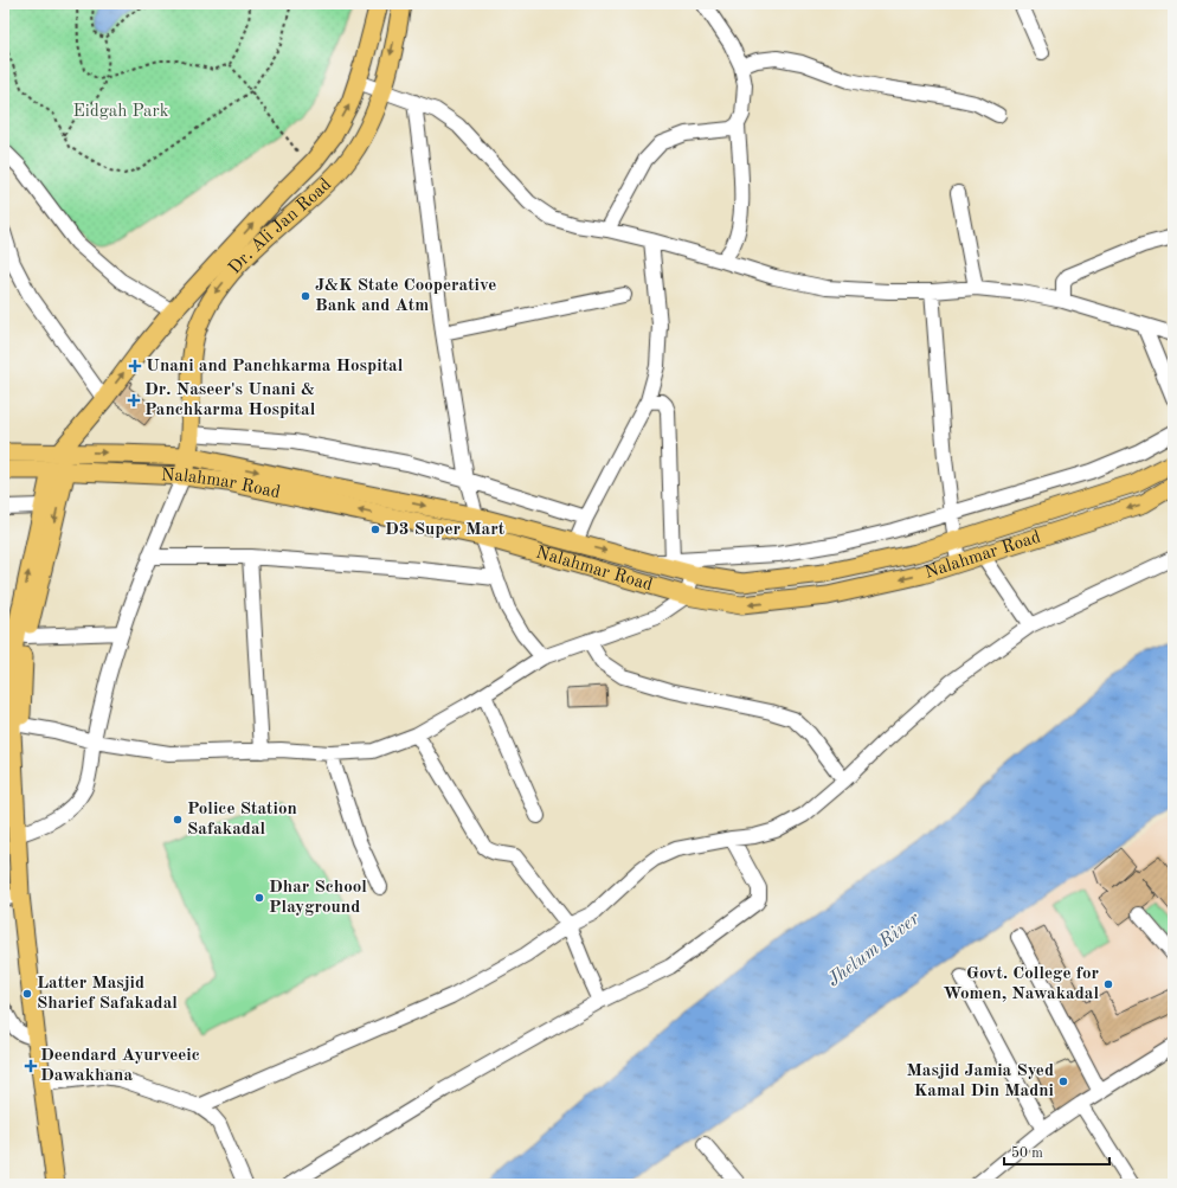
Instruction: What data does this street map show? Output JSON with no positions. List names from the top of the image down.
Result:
{
  "streets": {
    "main road": ["Dr. Ali Jan Road", "Nalahmar Road"]
  },
  "crossings": [
    ["Dr. Ali Jan Road", "Nalahmar Road"]
  ],
  "water": ["Jhelum River"],
  "parks": ["Eidgah Park"],
  "places": {
    "other": [
      "J&K State Cooperative Bank and Atm",
      "D3 Super Mart",
      "Police Station Safakadal",
      "Dhar School Playground",
      "Govt. College for Women, Nawakadal",
      "Latter Masjid Sharief Safakadal",
      "Masjid Jamia Syed Kamal Din Madni"
    ],
    "health": ["Unani and Panchkarma Hospital", "Dr. Naseer's Unani & Panchkarma Hospital", "Deendard Ayurveeic Dawakhana"]
  },
  "scale_bar": "50 m"
}
